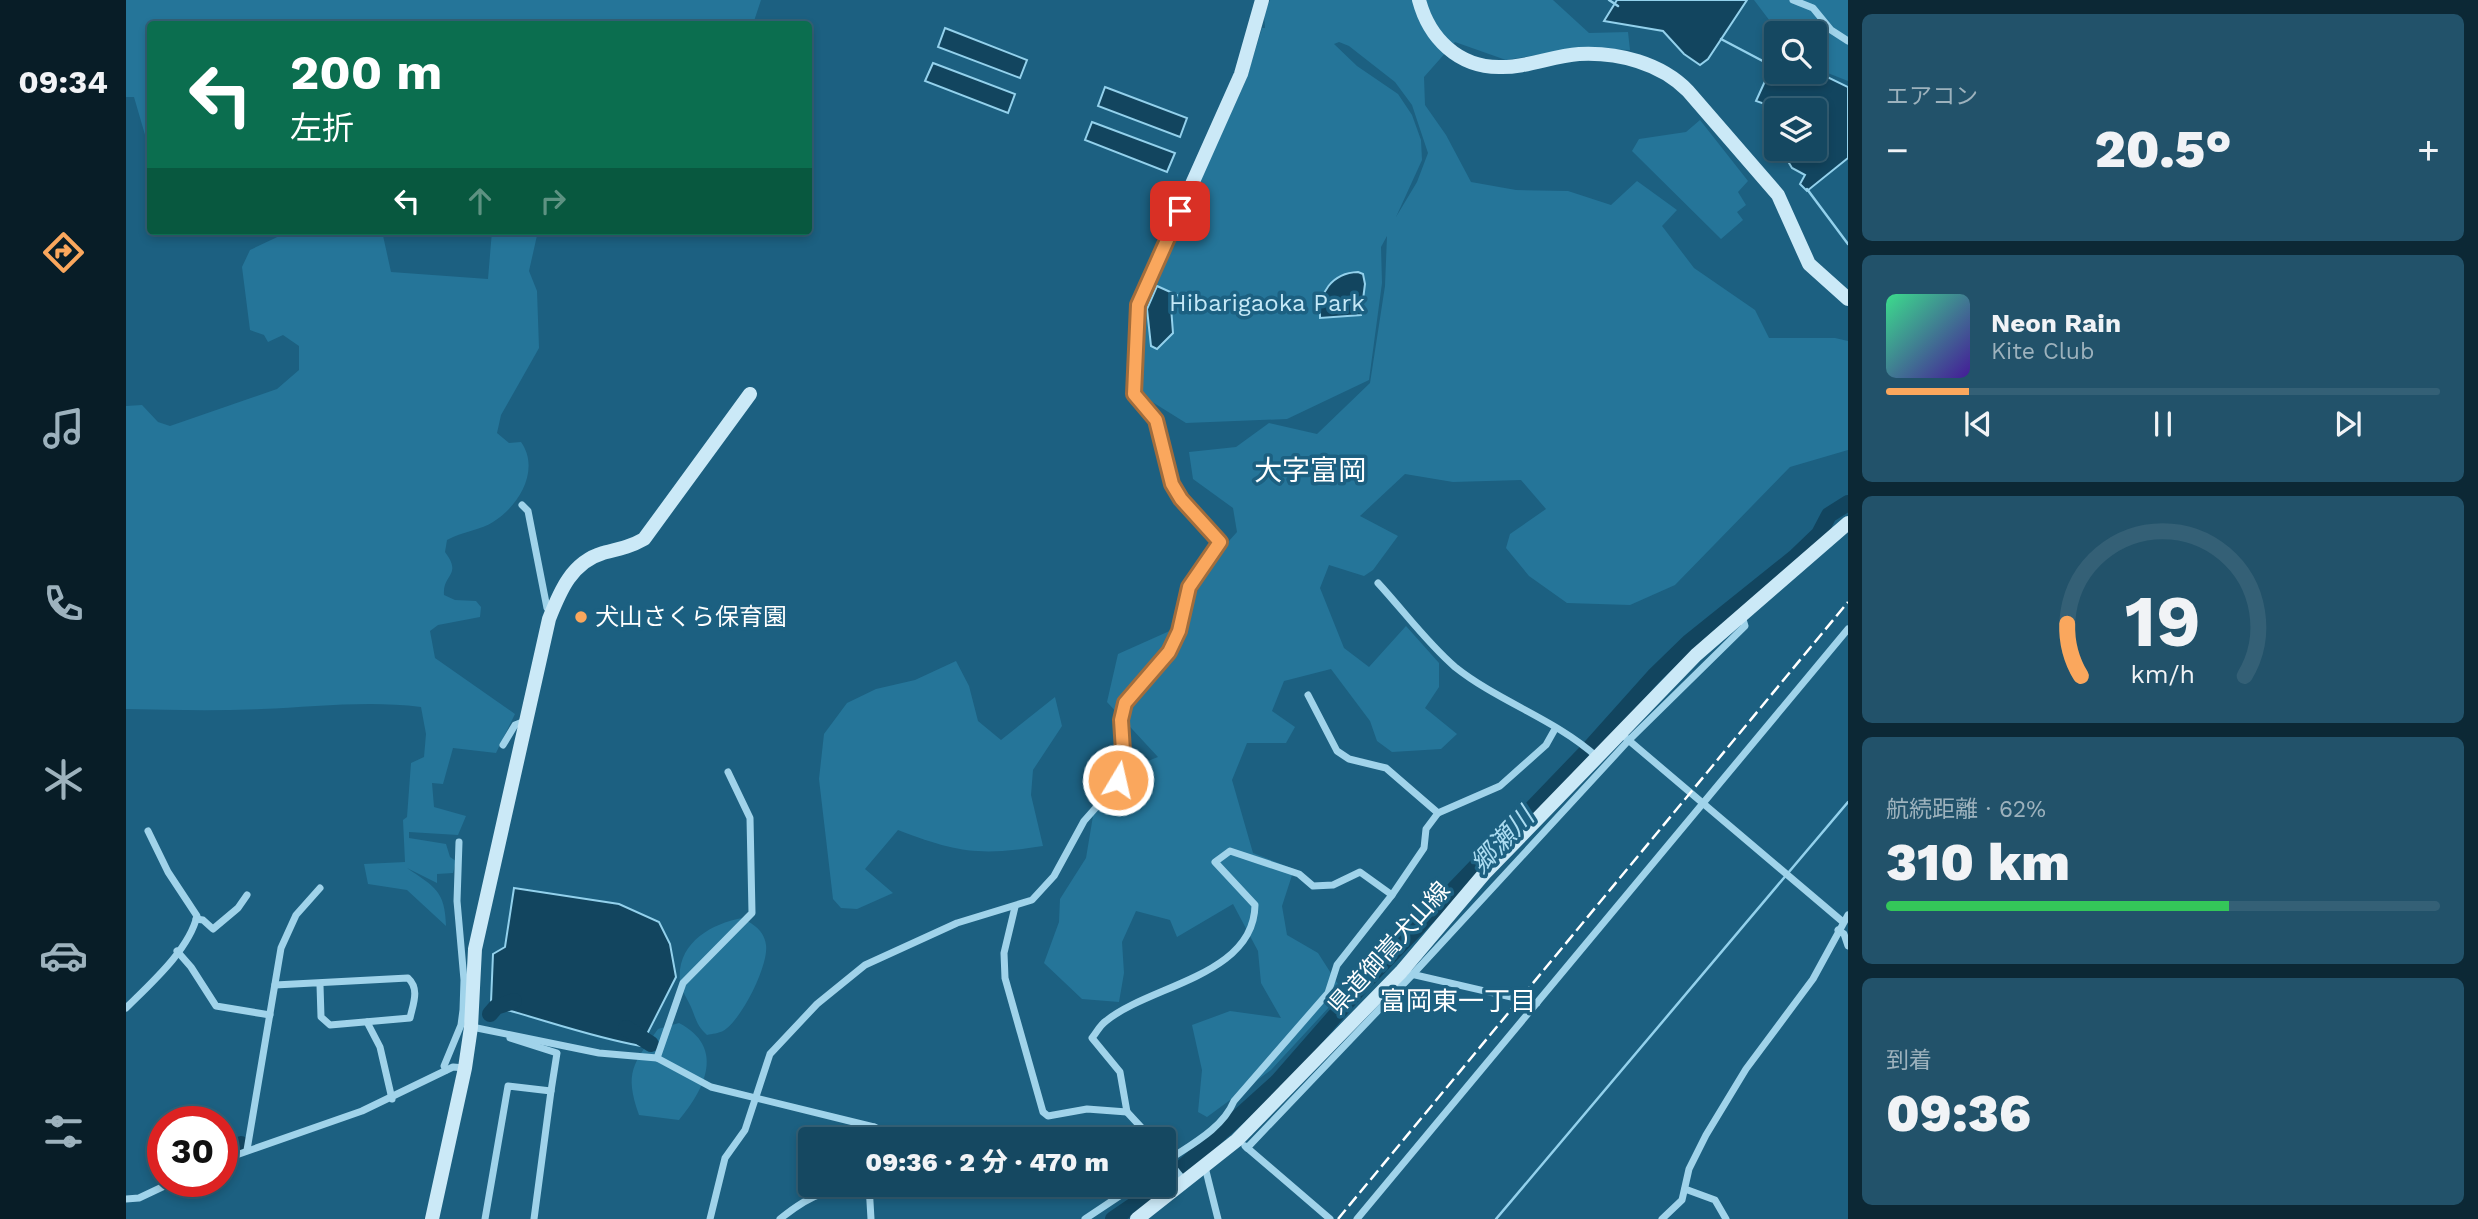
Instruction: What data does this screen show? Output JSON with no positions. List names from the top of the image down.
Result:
{
  "streets": {
    "street": ["県道御嵩犬山線"]
  },
  "districts": ["大字富岡", "富岡東一丁目"],
  "water": ["郷瀬川"],
  "parks": ["Hibarigaoka Park"],
  "places": ["犬山さくら保育園"],
  "page": {
    "tabs": "09:34",
    "tile": [
      "エアコン",
      ["航続距離 · 62%", "310 km"],
      ["到着", "09:36"]
    ],
    "turn": ["200 m", "左折"],
    "heat": ["−", "20.5°", "+"],
    "song": ["Neon Rain", "Kite Club"],
    "limit": "30",
    "trip": "09:36 · 2 分 · 470 m",
    "gauge": ["19", "km/h"]
  }
}
